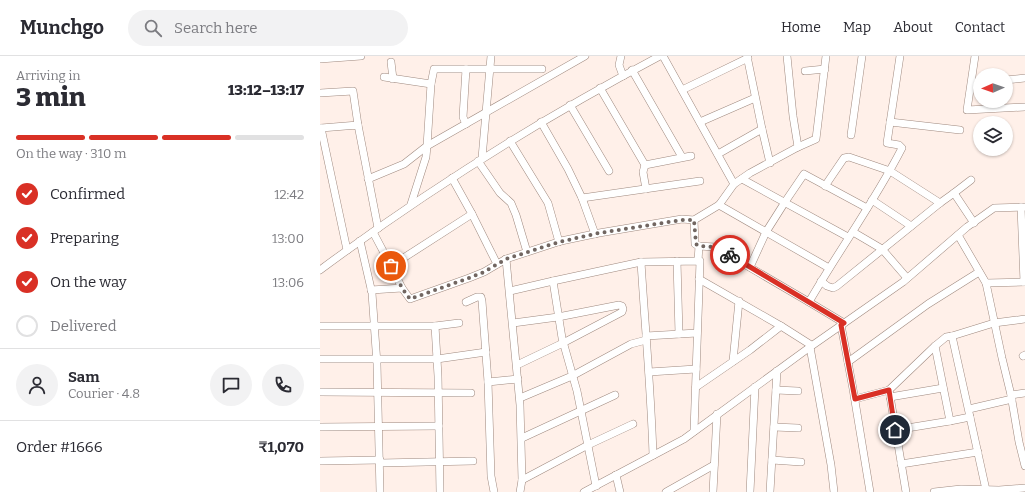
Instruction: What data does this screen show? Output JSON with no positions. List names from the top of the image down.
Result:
{
  "north": "left",
  "page": {
    "header": "Munchgo",
    "search": "Search here",
    "nav": [
      "Home",
      "Map",
      "About",
      "Contact"
    ],
    "heading": ["3 min", "Arriving in", "13:12–13:17"],
    "panel": [
      "Sam",
      "Courier · 4.8",
      "Order #1666",
      "₹1,070"
    ],
    "bar": "On the way · 310 m",
    "list": [
      ["Confirmed", "12:42"],
      ["Preparing", "13:00"],
      ["On the way", "13:06"],
      "Delivered"
    ]
  }
}
